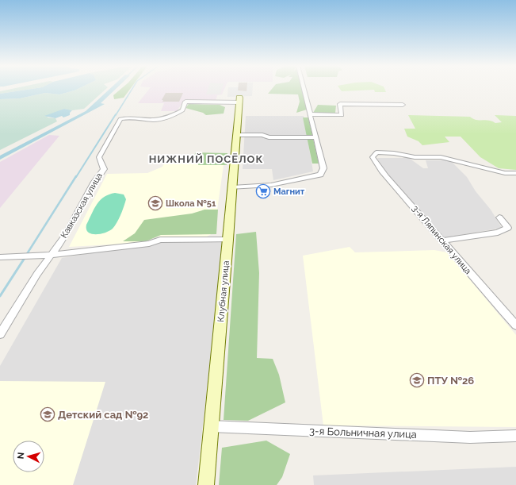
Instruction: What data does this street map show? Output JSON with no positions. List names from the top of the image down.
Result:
{
  "streets": {
    "street": [
      "Кавказская улица",
      "3-я Ляпинская улица",
      "Клубная улица",
      "3-я Больничная улица"
    ]
  },
  "crossings": [
    ["Кавказская улица", "Клубная улица"],
    ["Клубная улица", "3-я Больничная улица"]
  ],
  "districts": ["НИЖНИЙ ПОСЁЛОК"],
  "places": {
    "supermarket": ["Магнит"],
    "school or university": ["Школа №51", "ПТУ №26", "Детский сад №92"]
  },
  "north": "left"
}
